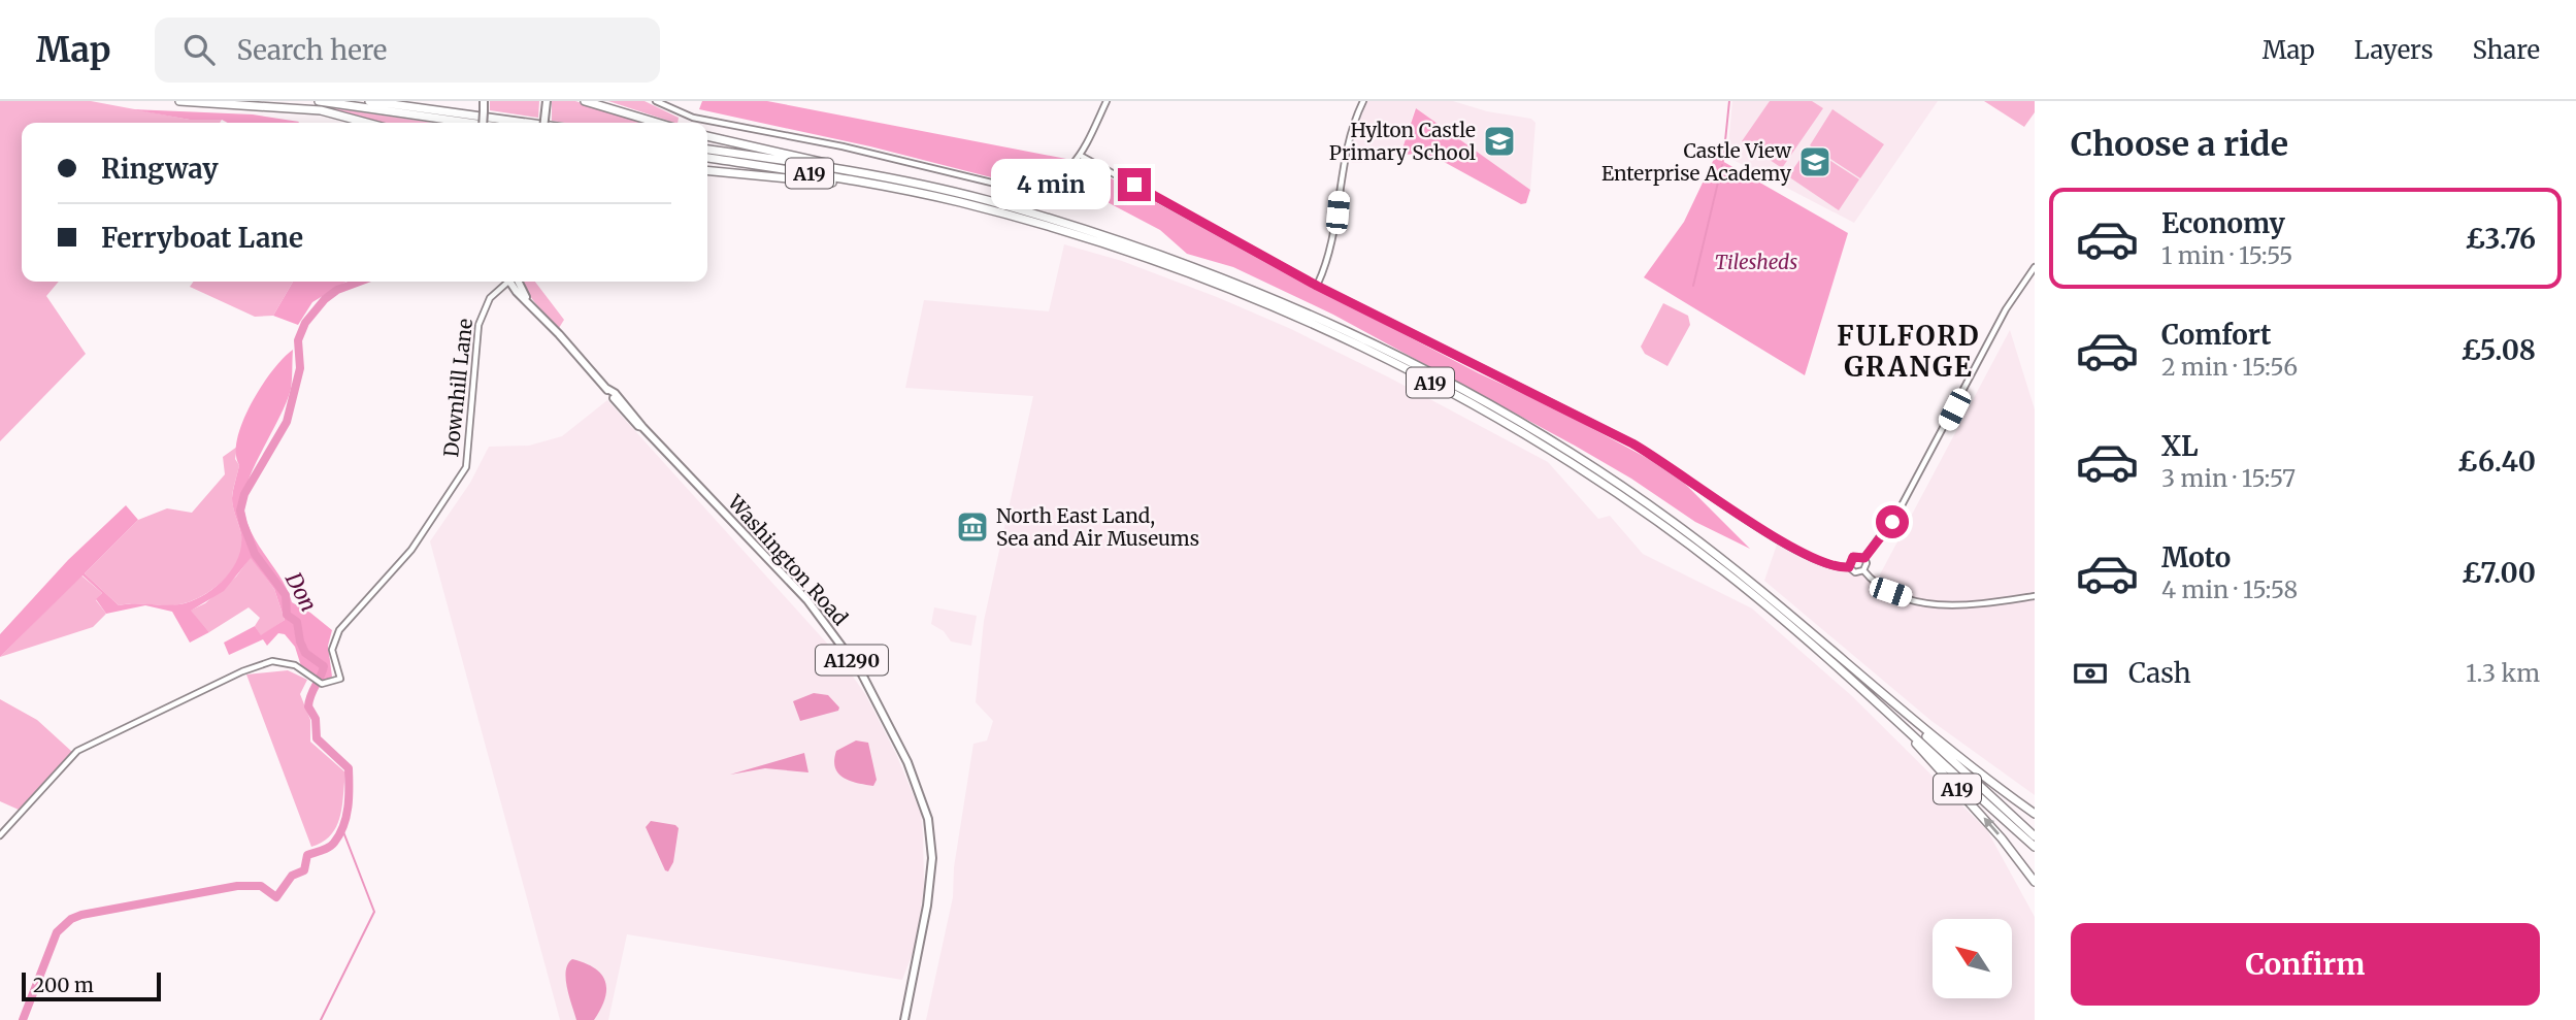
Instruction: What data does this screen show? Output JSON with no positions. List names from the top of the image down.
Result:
{
  "streets": {
    "highway": ["A19"],
    "main road": ["Downhill Lane", "Washington Road", "A1290"]
  },
  "crossings": [
    ["Downhill Lane", "Washington Road"]
  ],
  "districts": ["FULFORD GRANGE"],
  "water": ["Don"],
  "parks": ["Tilesheds"],
  "places": {
    "school or university": ["Hylton Castle Primary School", "Castle View Enterprise Academy"],
    "museum": ["North East Land, Sea and Air Museums"]
  },
  "scale_bar": "200 m",
  "north": "top left",
  "page": {
    "header": "Map",
    "search": "Search here",
    "nav": ["Map", "Layers", "Share"],
    "heading": "Choose a ride",
    "banner": ["Ringway", "Ferryboat Lane"],
    "bubble": "4 min",
    "list": [
      {
        "name": "Economy",
        "note": "1 min · 15:55",
        "value": "£3.76"
      },
      {
        "name": "Comfort",
        "note": "2 min · 15:56",
        "value": "£5.08"
      },
      {
        "name": "XL",
        "note": "3 min · 15:57",
        "value": "£6.40"
      },
      {
        "name": "Moto",
        "note": "4 min · 15:58",
        "value": "£7.00"
      }
    ],
    "pay": ["Cash", "1.3 km"],
    "buttons": "Confirm",
    "scale": "200 m"
  }
}
